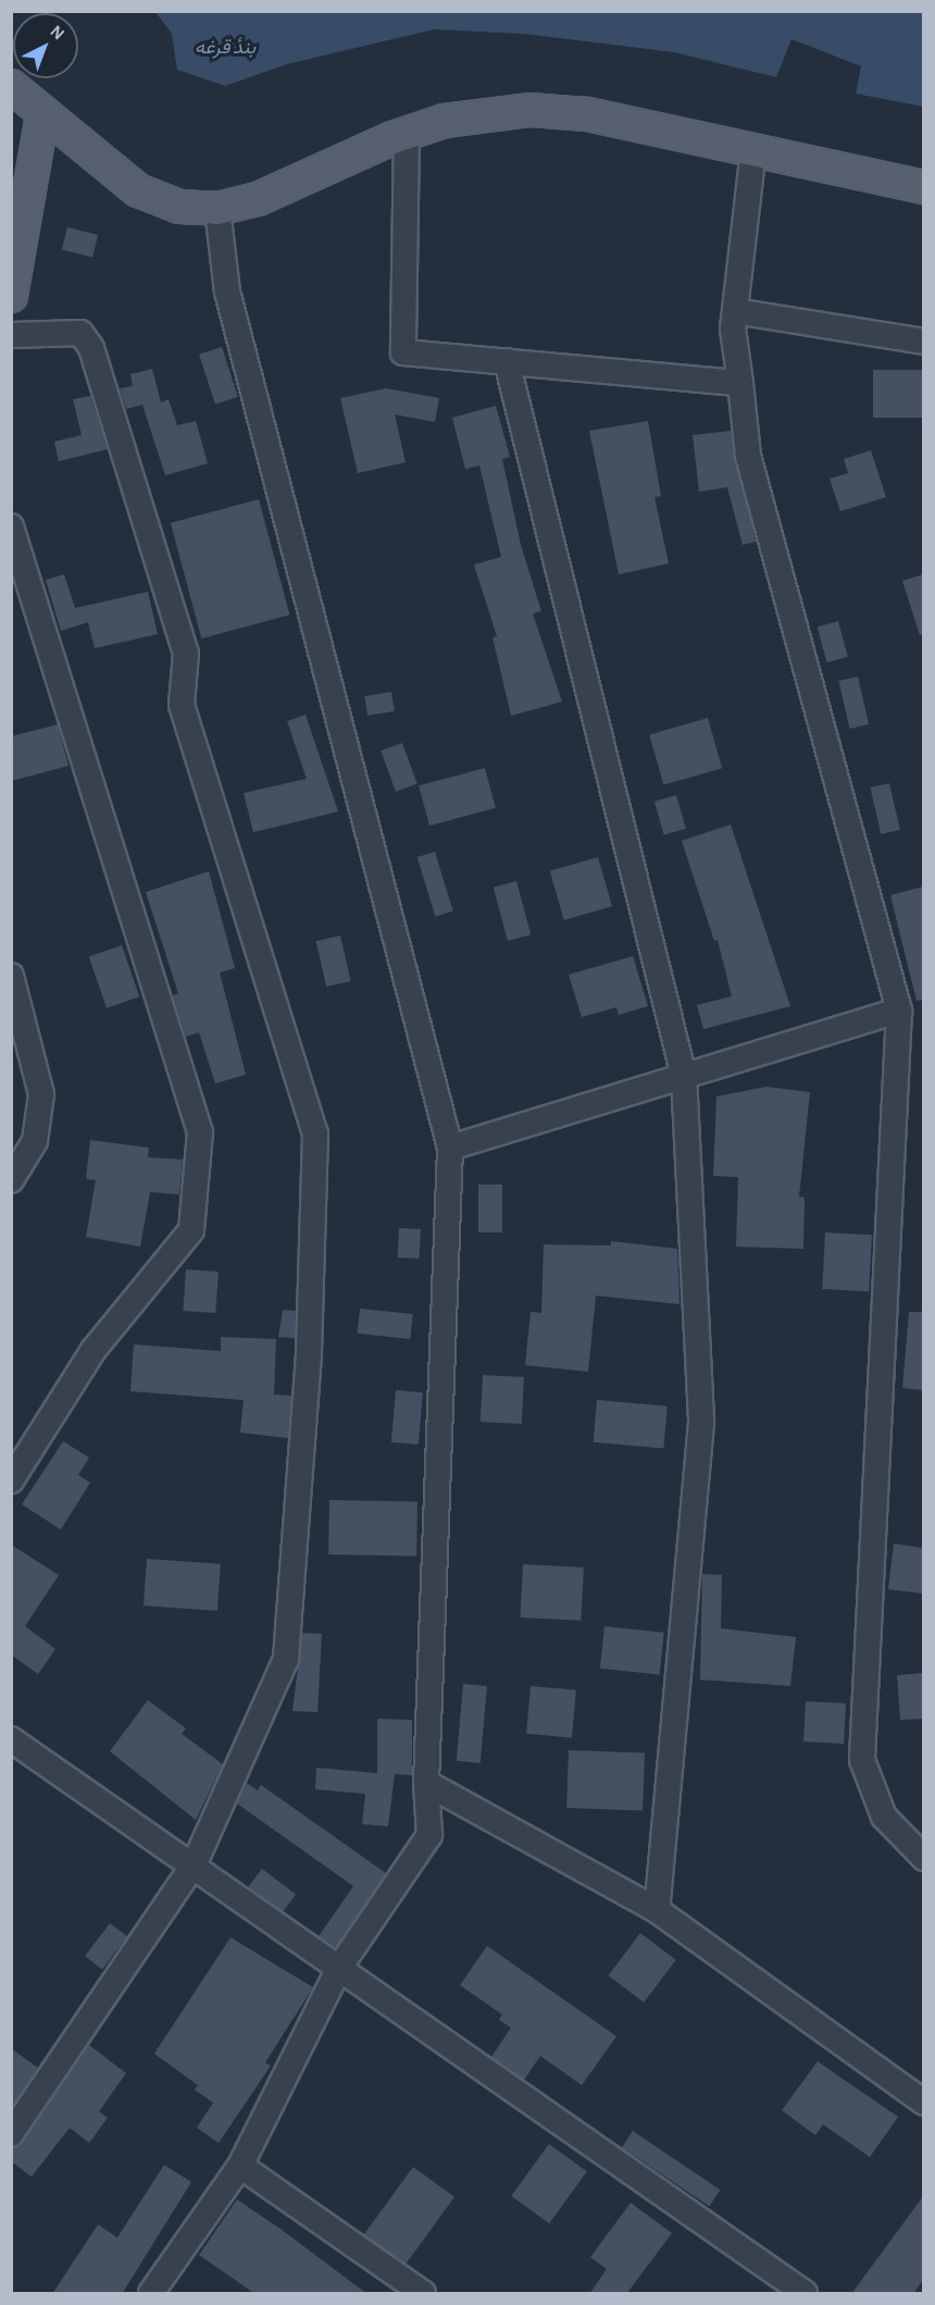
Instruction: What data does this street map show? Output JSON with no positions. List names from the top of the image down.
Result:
{
  "water": ["بندٔ قرغه"],
  "north": "top right"
}
